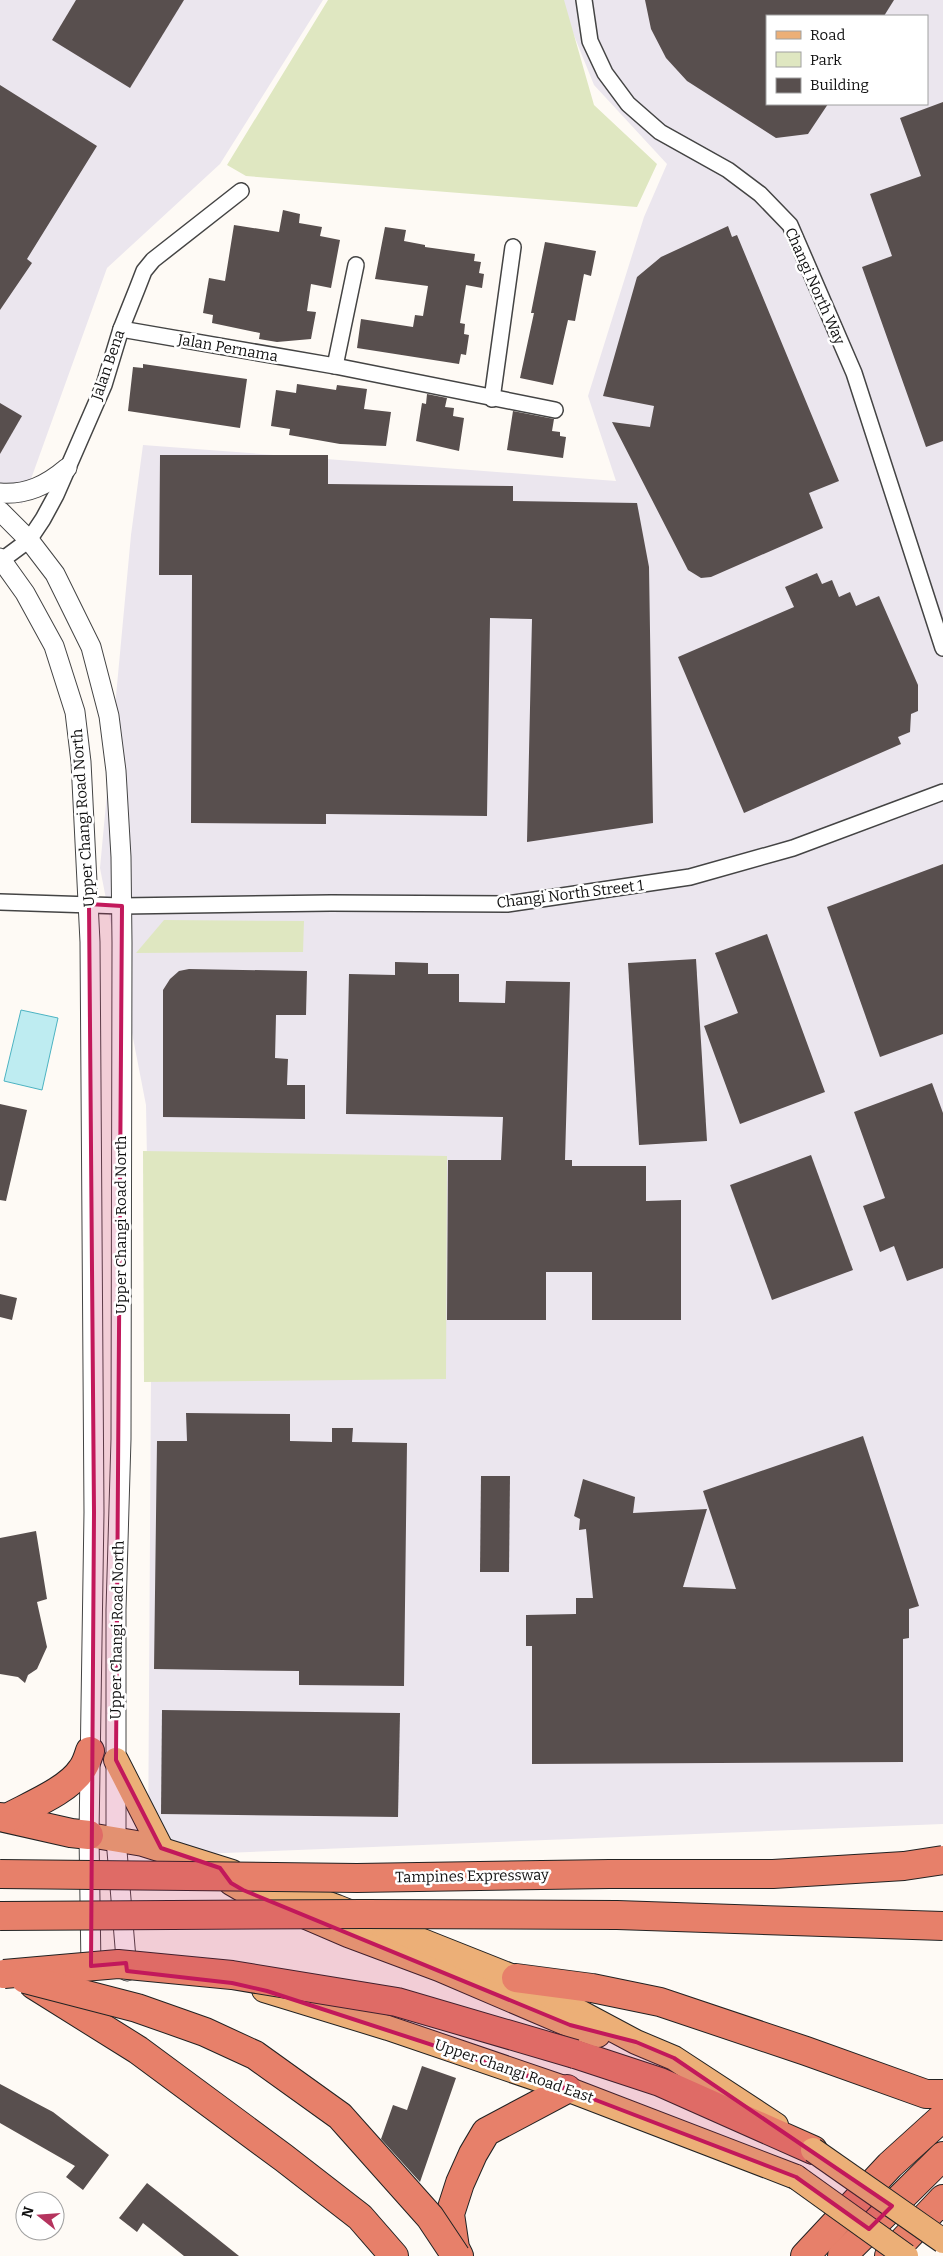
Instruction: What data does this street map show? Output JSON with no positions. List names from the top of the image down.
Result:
{
  "streets": {
    "highway": ["Tampines Expressway"],
    "main road": ["Upper Changi Road East"],
    "street": [
      "Changi North Way",
      "Jalan Pernama",
      "Jalan Bena",
      "Upper Changi Road North",
      "Changi North Street 1"
    ]
  },
  "crossings": [
    ["Jalan Pernama", "Jalan Bena"],
    ["Jalan Bena", "Upper Changi Road North"],
    ["Upper Changi Road North", "Changi North Street 1"],
    ["Upper Changi Road North", "Upper Changi Road East"]
  ],
  "legend": ["Road", "Park", "Building"],
  "north": "left"
}
